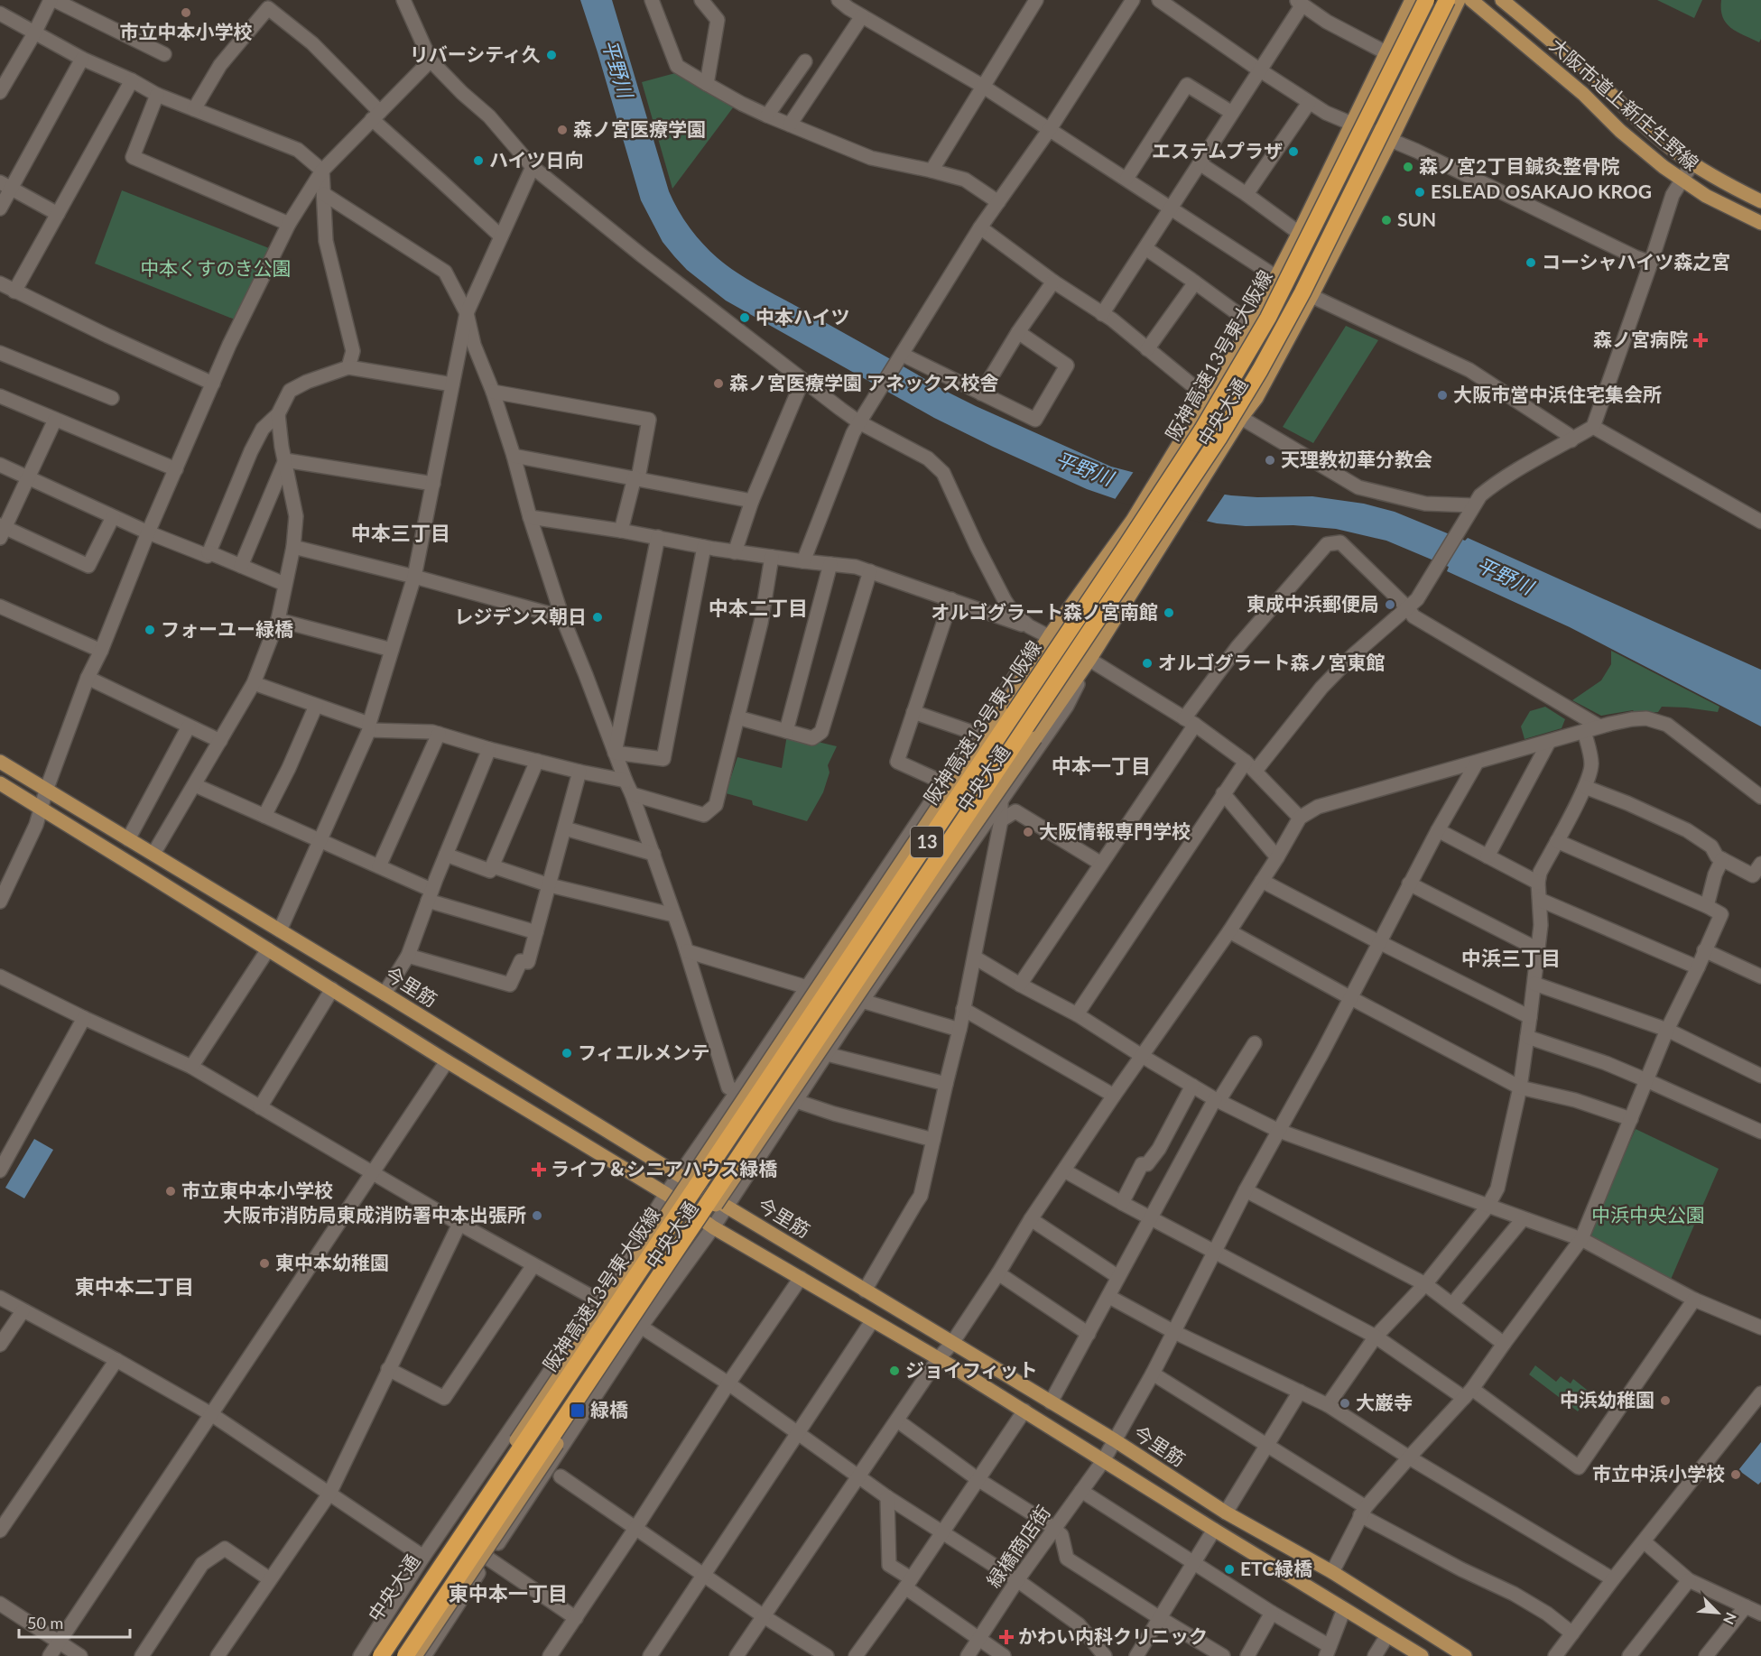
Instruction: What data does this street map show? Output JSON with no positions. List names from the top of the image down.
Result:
{
  "streets": {
    "highway": ["阪神高速13号東大阪線", "13"],
    "main road": ["大阪市道上新庄生野線", "中央大通", "今里筋"],
    "street": ["緑橋商店街"]
  },
  "crossings": [
    ["阪神高速13号東大阪線", "中央大通"],
    ["今里筋", "緑橋商店街"]
  ],
  "districts": [
    "中本三丁目",
    "中本二丁目",
    "中本一丁目",
    "中浜三丁目",
    "東中本二丁目",
    "東中本一丁目"
  ],
  "water": ["平野川"],
  "parks": ["中本くすのき公園", "中浜中央公園"],
  "places": {
    "other": [
      "市立中本小学校",
      "リバーシティ久",
      "森ノ宮医療学園",
      "エステムプラザ",
      "ハイツ日向",
      "森ノ宮2丁目鍼灸整骨院",
      "ESLEAD OSAKAJO KROG",
      "SUN",
      "コーシャハイツ森之宮",
      "中本ハイツ",
      "森ノ宮医療学園 アネックス校舎",
      "大阪市営中浜住宅集会所",
      "天理教初華分教会",
      "東成中浜郵便局",
      "オルゴグラート森ノ宮南館",
      "レジデンス朝日",
      "フォーユー緑橋",
      "オルゴグラート森ノ宮東館",
      "大阪情報専門学校",
      "フィエルメンテ",
      "市立東中本小学校",
      "大阪市消防局東成消防署中本出張所",
      "東中本幼稚園",
      "ジョイフィット",
      "中浜幼稚園",
      "大巌寺",
      "市立中浜小学校",
      "ETC緑橋"
    ],
    "health": ["森ノ宮病院", "ライフ＆シニアハウス緑橋", "かわい内科クリニック"],
    "transit": ["緑橋"]
  },
  "scale_bar": "50 m",
  "north": "bottom right"
}
